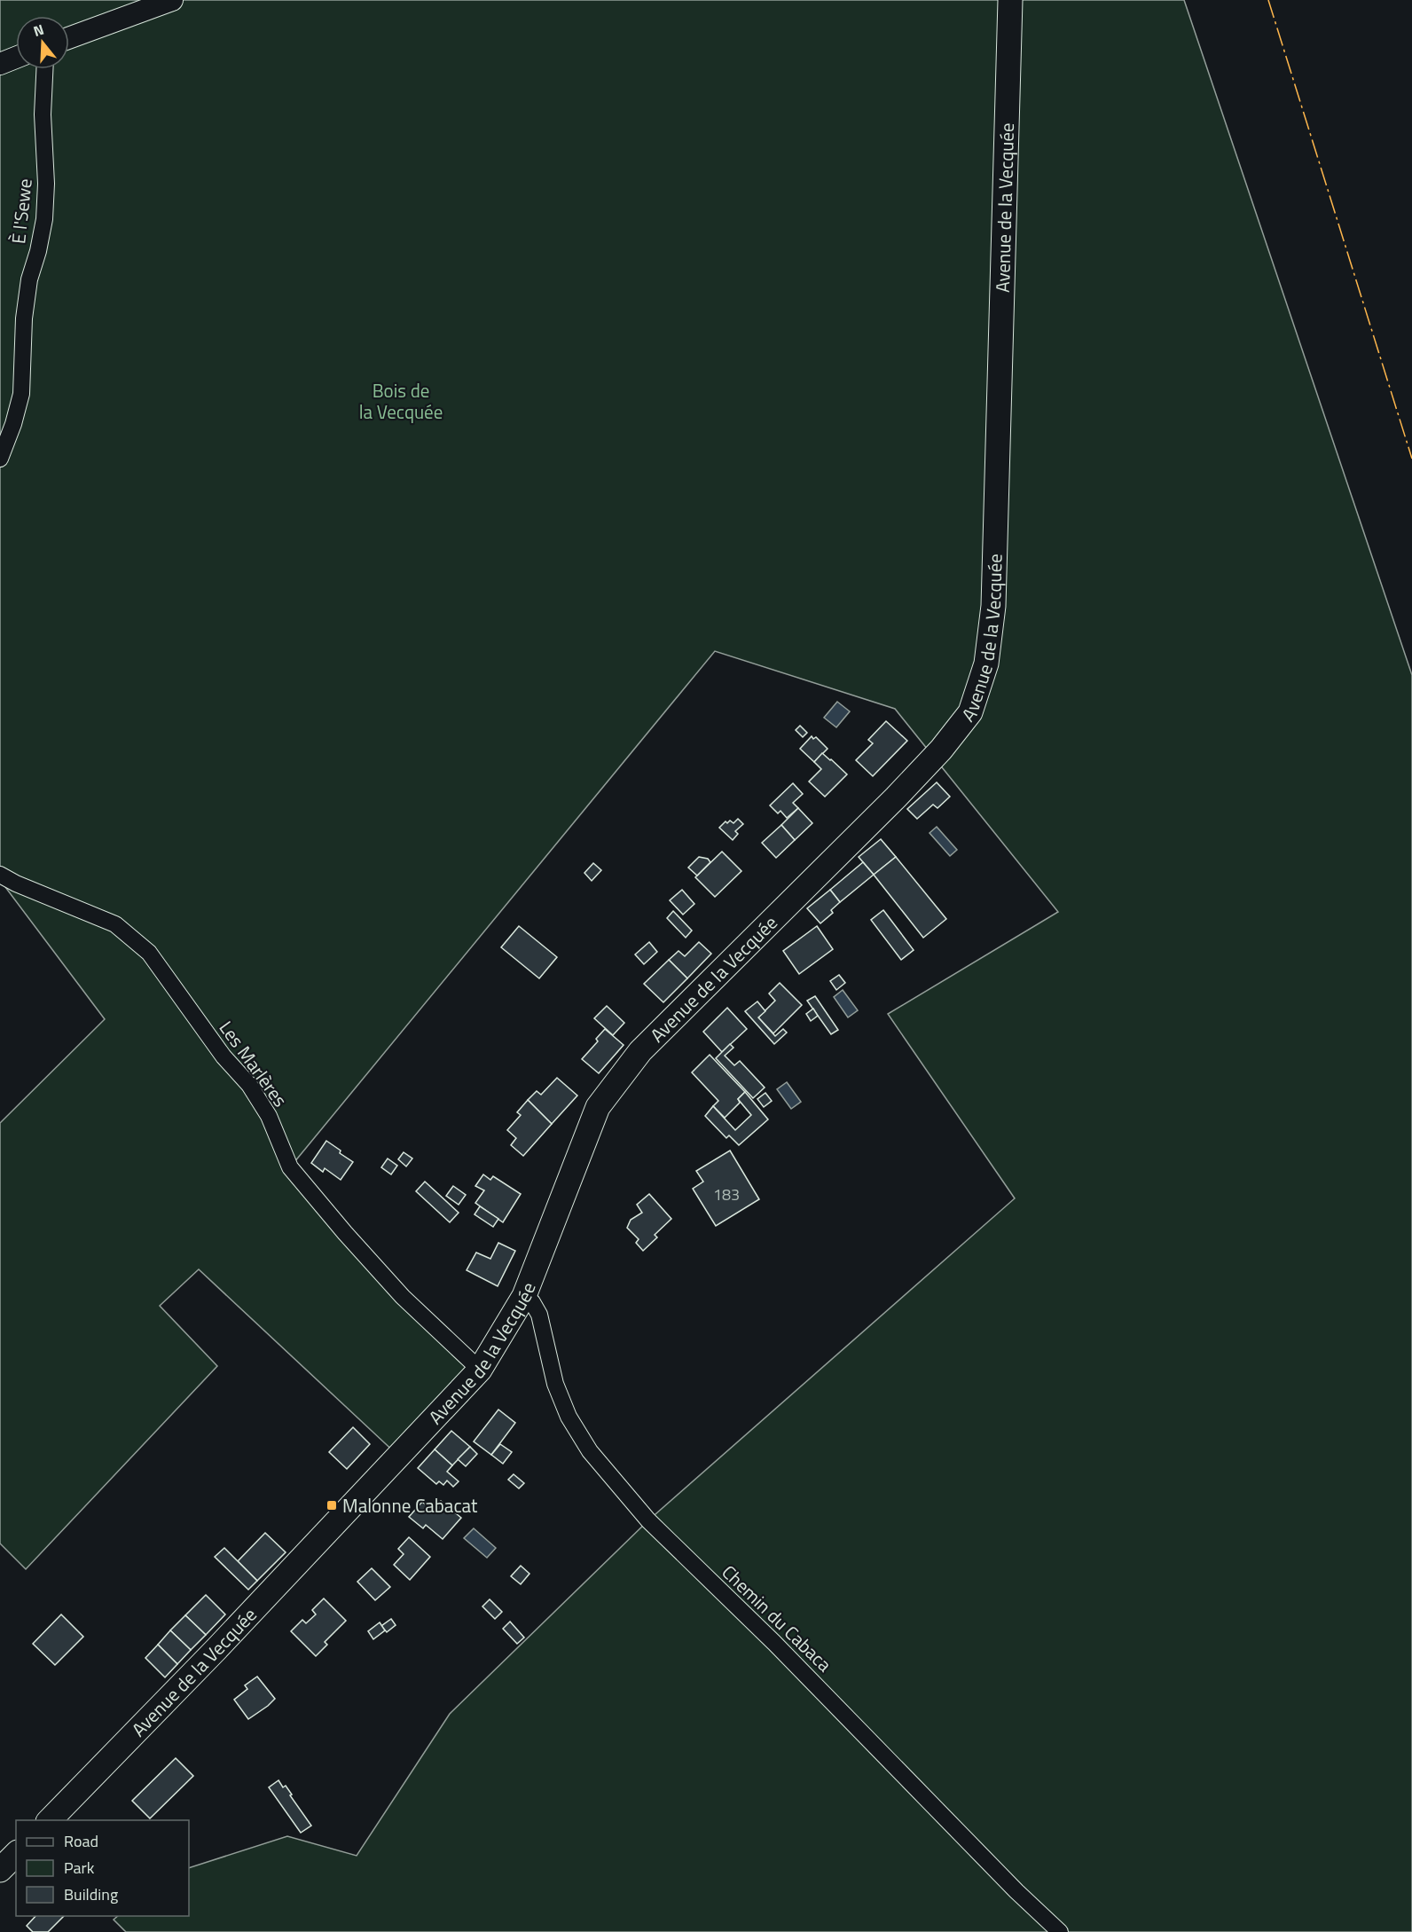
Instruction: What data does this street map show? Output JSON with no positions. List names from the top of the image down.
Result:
{
  "streets": {
    "main road": ["Avenue de la Vecquée"],
    "street": ["È l'Sewe", "Les Marlères", "Chemin du Cabaca"]
  },
  "crossings": [
    ["Avenue de la Vecquée", "Les Marlères"],
    ["Avenue de la Vecquée", "Chemin du Cabaca"]
  ],
  "parks": ["Bois de la Vecquée"],
  "places": {
    "transit": ["Malonne Cabacat"]
  },
  "house_numbers": ["183"],
  "legend": ["Road", "Park", "Building"],
  "north": "top"
}
